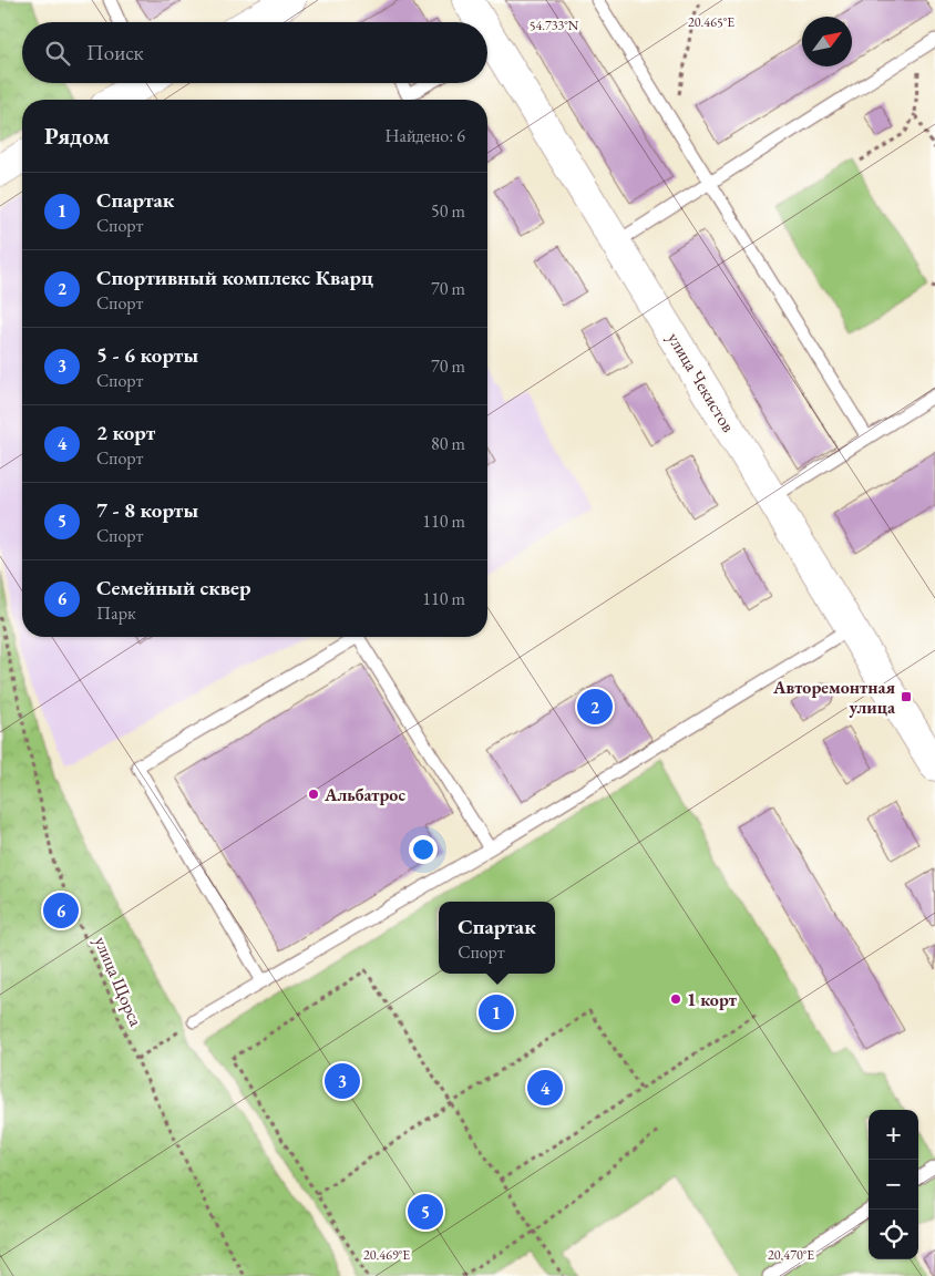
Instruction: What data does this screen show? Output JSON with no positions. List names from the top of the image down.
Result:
{
  "streets": {
    "street": ["улица Чекистов"],
    "path": ["улица Щорса"]
  },
  "places": {
    "transit": ["Авторемонтная улица"],
    "other": ["Альбатрос", "1 корт"]
  },
  "north": "top right",
  "page": {
    "search": "Поиск",
    "heading": ["Рядом", "Найдено: 6"],
    "list": [
      {
        "mark": "1",
        "name": "Спартак",
        "note": "Спорт",
        "value": "50 m"
      },
      {
        "mark": "2",
        "name": "Спортивный комплекс Кварц",
        "note": "Спорт",
        "value": "70 m"
      },
      {
        "mark": "3",
        "name": "5 - 6 корты",
        "note": "Спорт",
        "value": "70 m"
      },
      {
        "mark": "4",
        "name": "2 корт",
        "note": "Спорт",
        "value": "80 m"
      },
      {
        "mark": "5",
        "name": "7 - 8 корты",
        "note": "Спорт",
        "value": "110 m"
      },
      {
        "mark": "6",
        "name": "Семейный сквер",
        "note": "Парк",
        "value": "110 m"
      }
    ],
    "pins": [
      "2",
      "6",
      "1",
      "3",
      "4",
      "5"
    ],
    "popup": ["Спартак", "Спорт"],
    "map_buttons": ["+", "−"]
  },
  "coordinates": [
    "20.465°E",
    "54.733°N",
    "20.469°E",
    "20.470°E"
  ]
}
